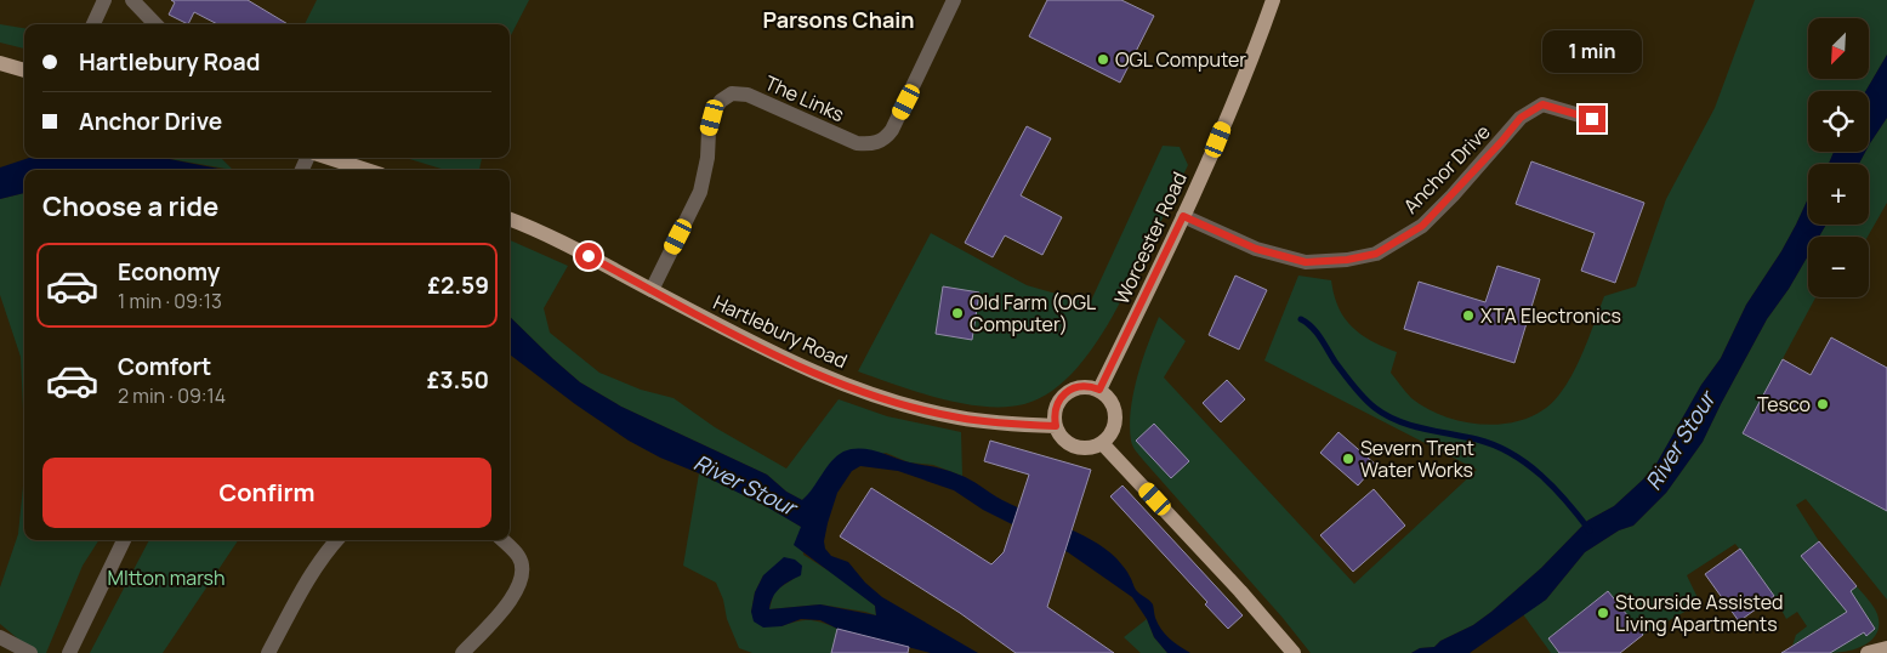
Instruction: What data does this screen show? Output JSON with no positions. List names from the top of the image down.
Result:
{
  "streets": {
    "main road": ["Worcester Road", "Hartlebury Road"],
    "street": ["The Links", "Anchor Drive"]
  },
  "crossings": [
    ["The Links", "Hartlebury Road"],
    ["Anchor Drive", "Worcester Road"],
    ["Worcester Road", "Hartlebury Road"]
  ],
  "districts": ["Parsons Chain"],
  "water": ["River Stour"],
  "parks": ["MItton marsh"],
  "places": [
    "OGL Computer",
    "Old Farm (OGL Computer)",
    "XTA Electronics",
    "Tesco",
    "Severn Trent Water Works",
    "Stourside Assisted Living Apartments"
  ],
  "north": "bottom left",
  "page": {
    "map_buttons": ["+", "−"],
    "banner": ["Hartlebury Road", "Anchor Drive"],
    "bubble": "1 min",
    "heading": "Choose a ride",
    "list": [
      {
        "name": "Economy",
        "note": "1 min · 09:13",
        "value": "£2.59"
      },
      {
        "name": "Comfort",
        "note": "2 min · 09:14",
        "value": "£3.50"
      }
    ],
    "buttons": "Confirm"
  }
}
